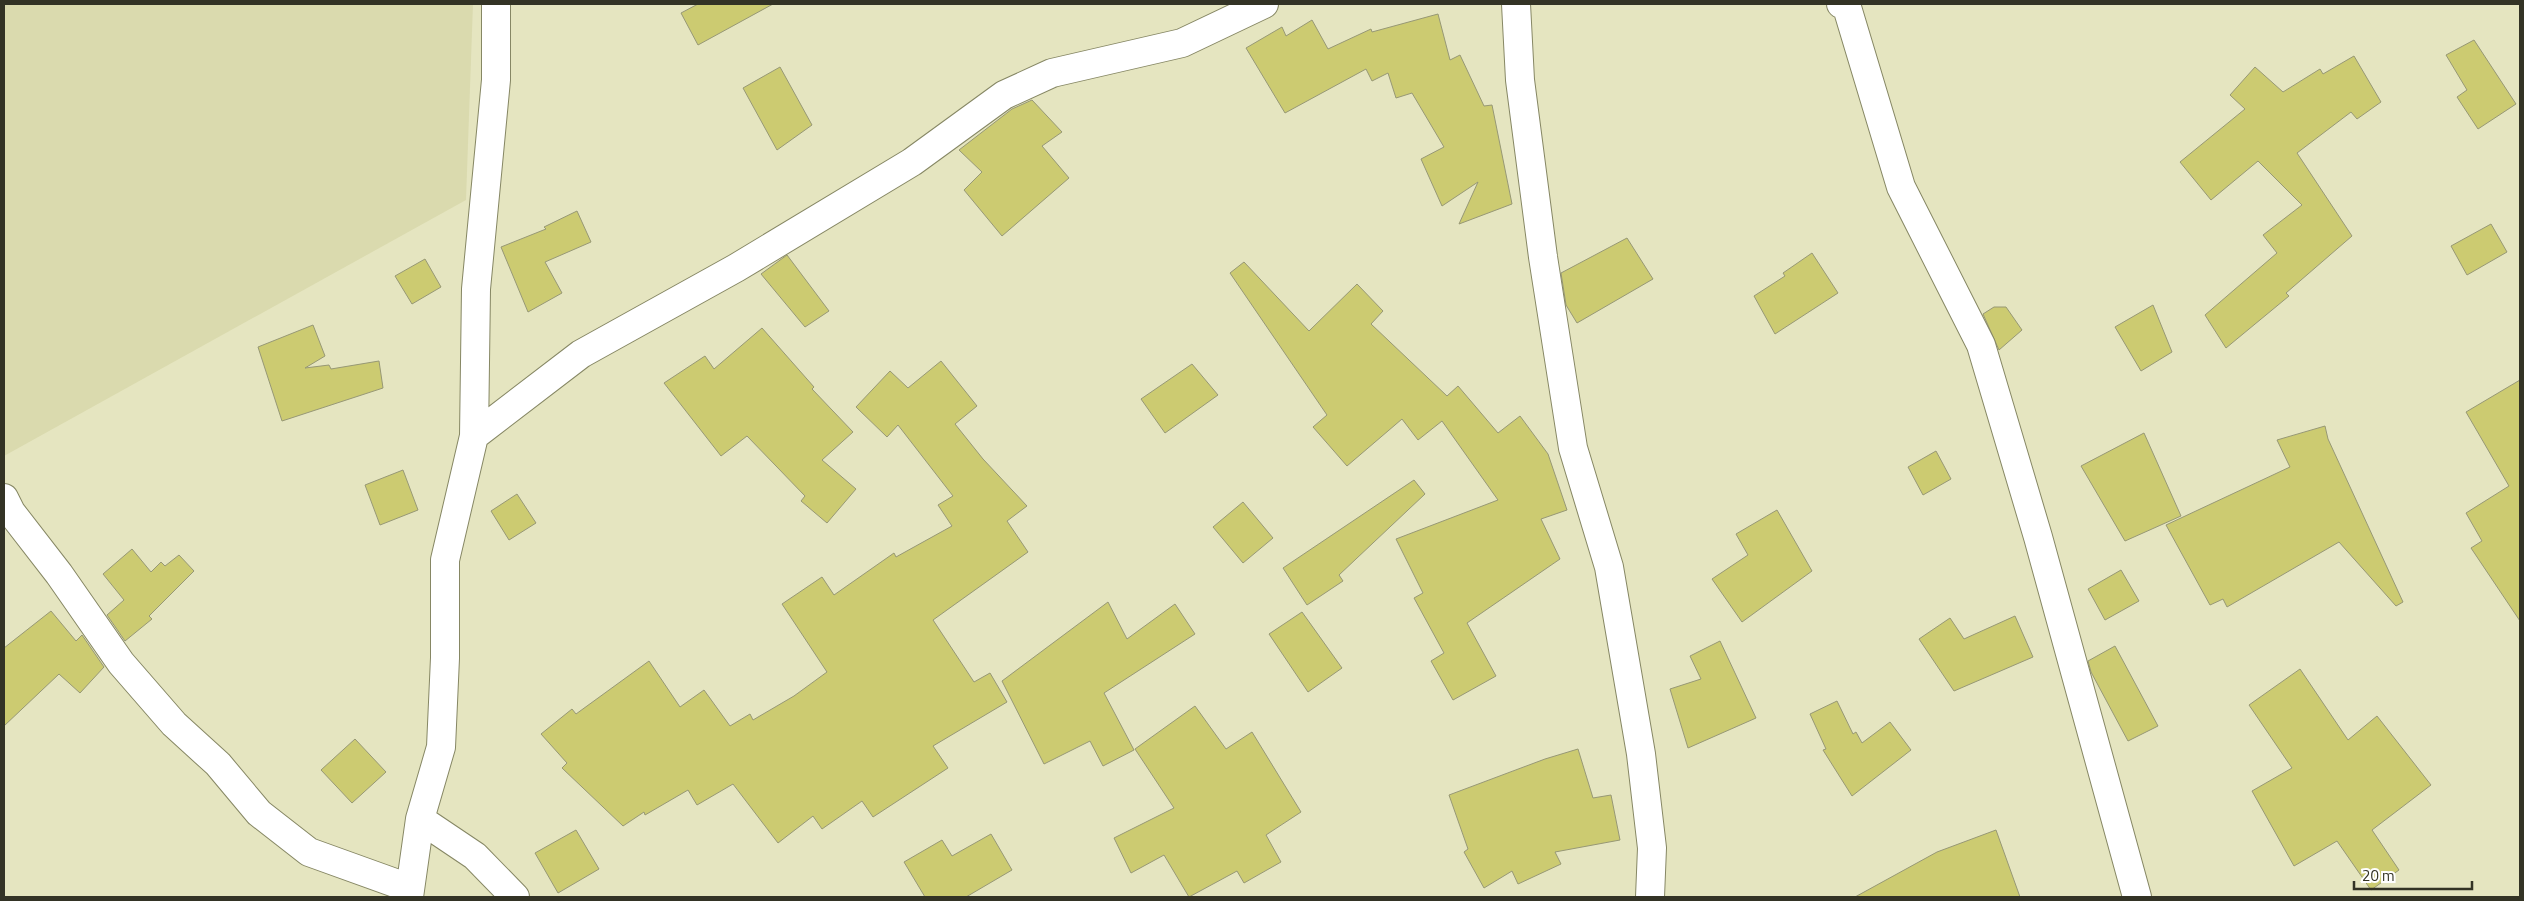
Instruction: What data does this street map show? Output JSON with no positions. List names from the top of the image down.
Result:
{
  "scale_bar": "20 m"
}
